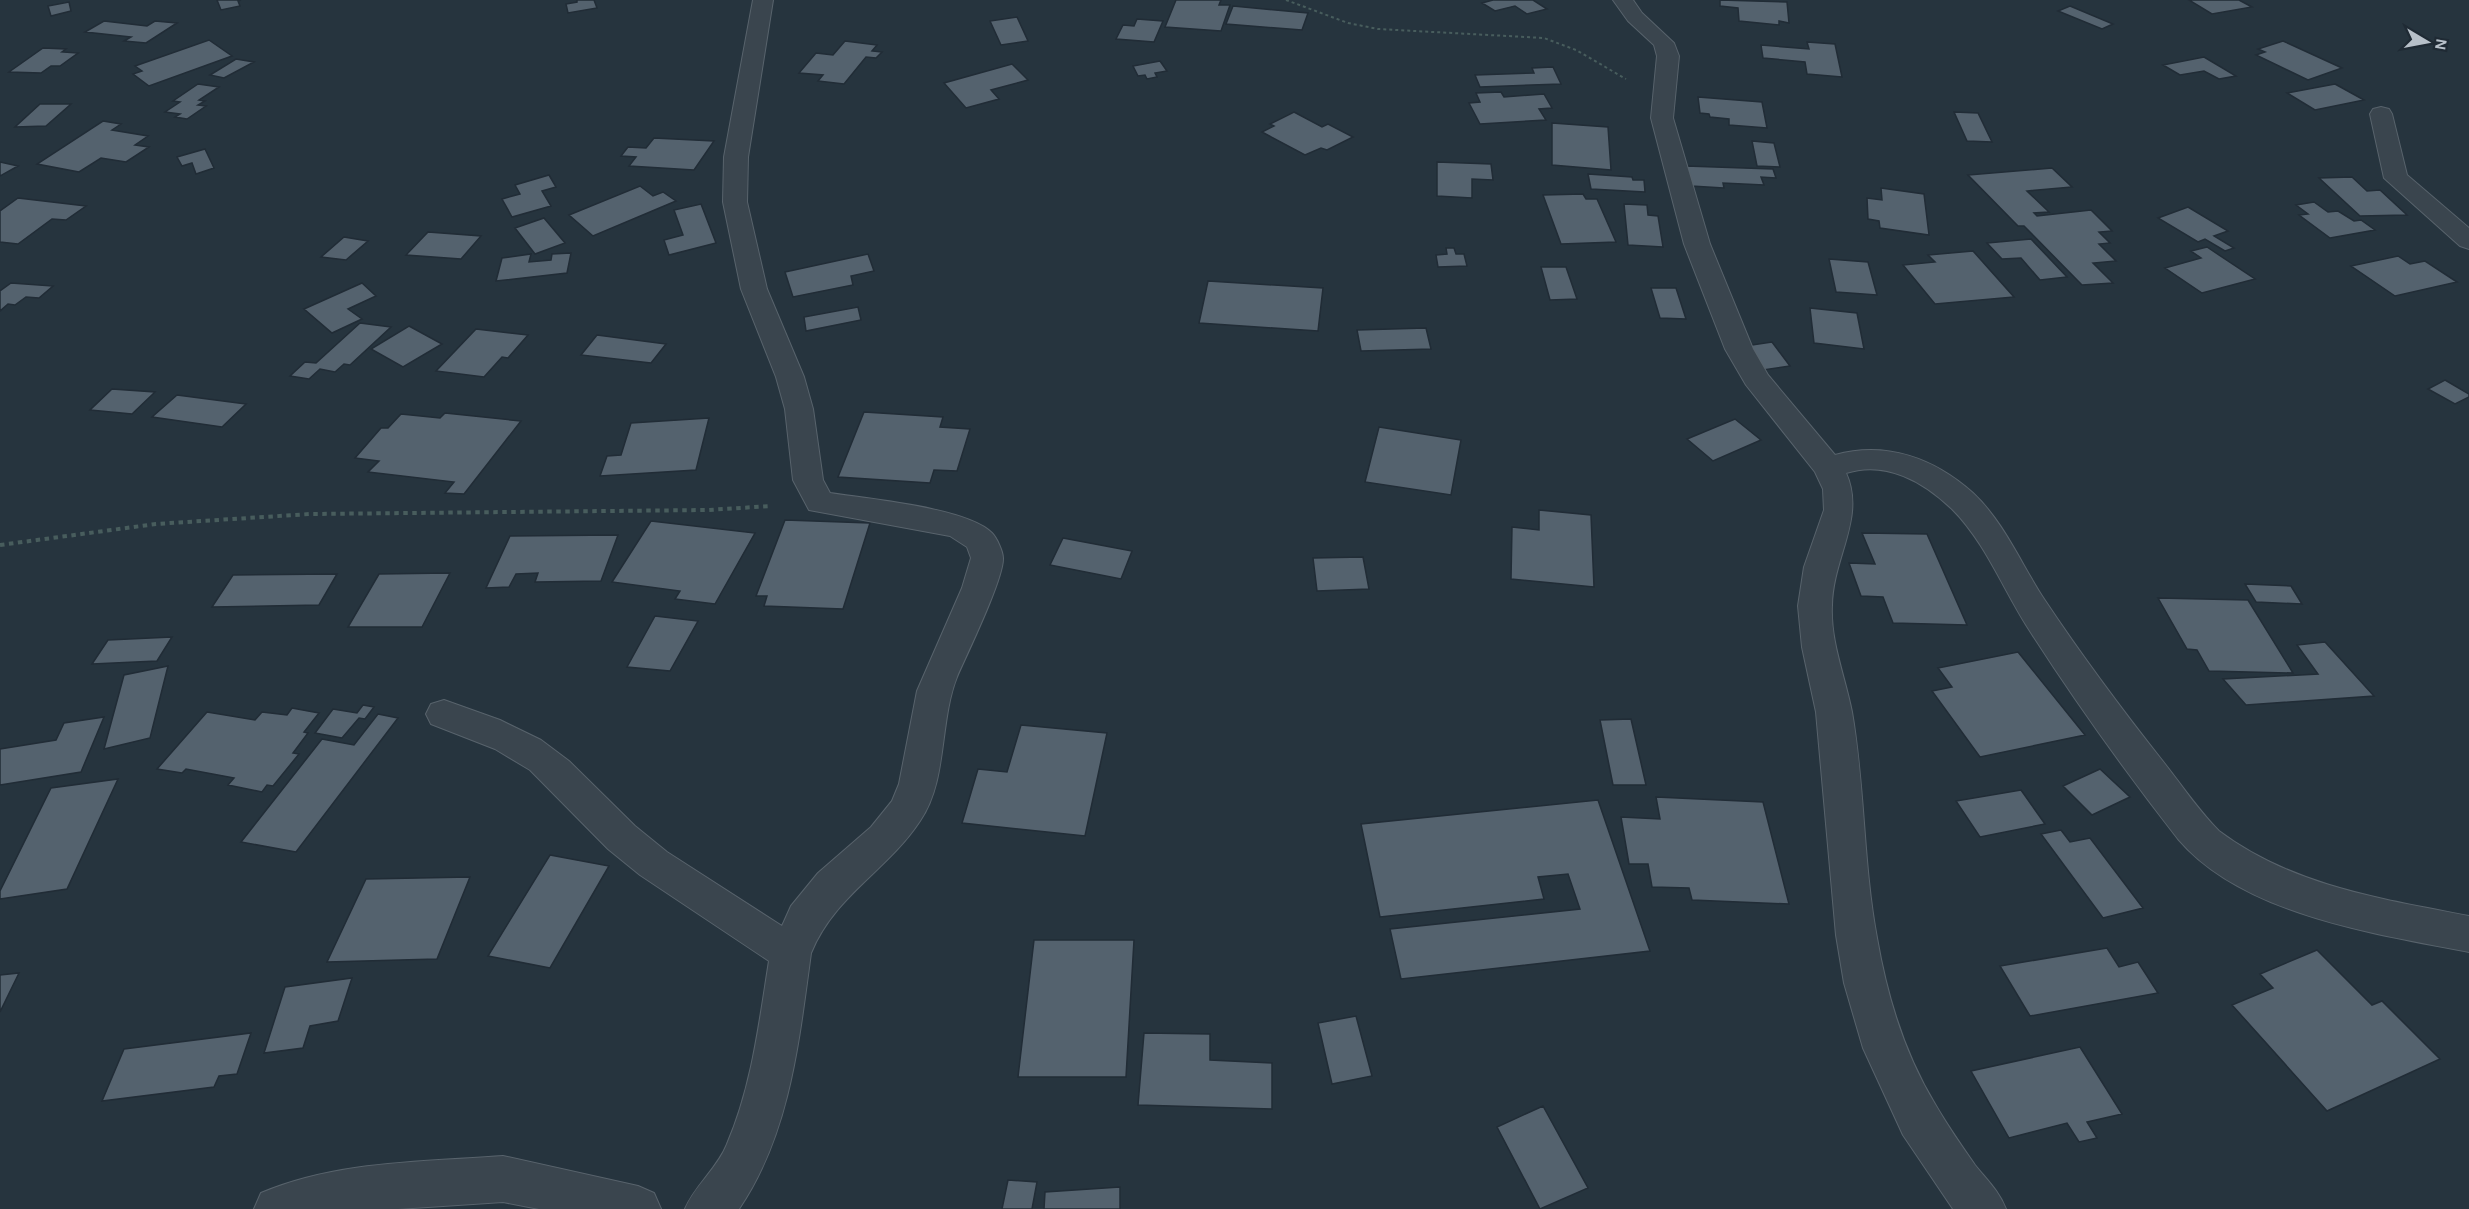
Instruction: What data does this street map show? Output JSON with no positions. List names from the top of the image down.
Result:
{
  "north": "right"
}
